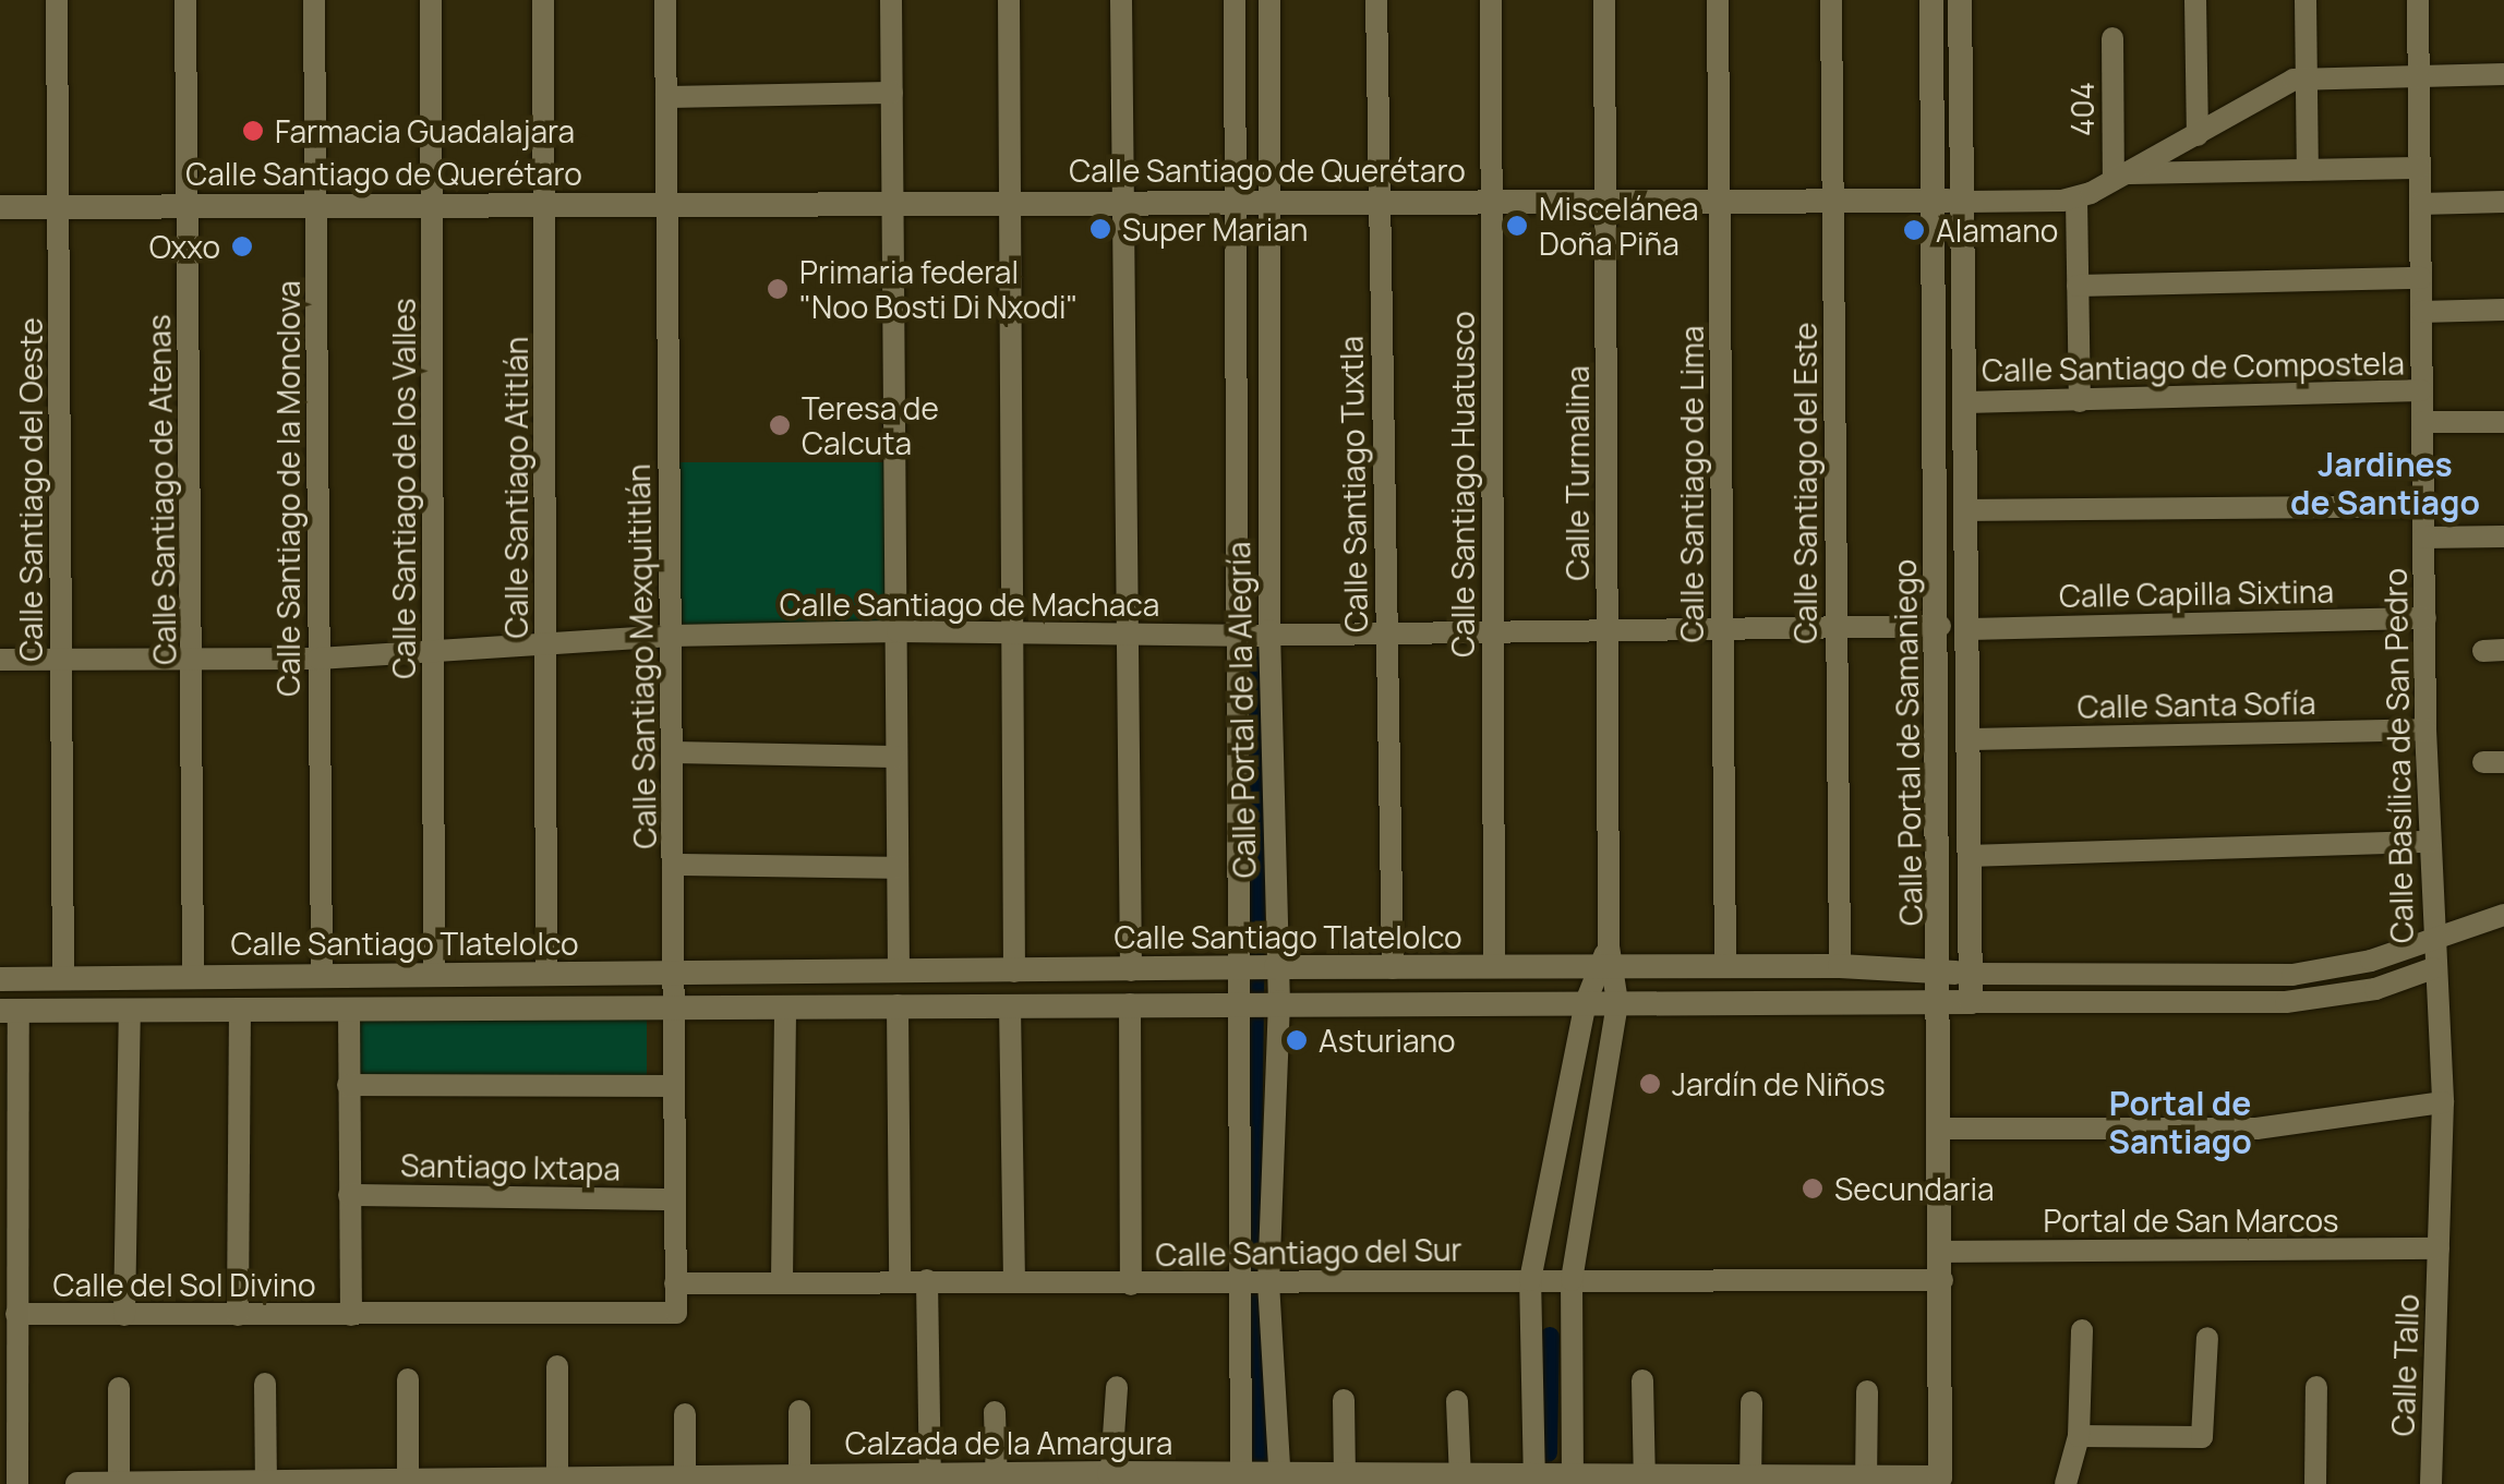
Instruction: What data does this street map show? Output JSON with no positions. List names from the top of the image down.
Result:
{
  "streets": {
    "street": [
      "404",
      "Calle Santiago de Querétaro",
      "Calle Santiago de Compostela",
      "Calle Turmalina",
      "Calle Santiago del Este",
      "Calle Santiago Tuxtla",
      "Calle Santiago Huatusco",
      "Calle Santiago de Lima",
      "Calle Santiago Atitlán",
      "Calle Santiago de la Monclova",
      "Calle Santiago de los Valles",
      "Calle Santiago del Oeste",
      "Calle Santiago de Atenas",
      "Calle Capilla Sixtina",
      "Calle Santiago de Machaca",
      "Calle Santiago Mexquititlán",
      "Calle Santa Sofía",
      "Calle Portal de la Alegría",
      "Calle Portal de Samaniego",
      "Calle Basílica de San Pedro",
      "Calle Santiago Tlatelolco",
      "Santiago Ixtapa",
      "Portal de San Marcos",
      "Calle Santiago del Sur",
      "Calle del Sol Divino",
      "Calle Tallo",
      "Calzada de la Amargura"
    ]
  },
  "crossings": [
    ["404", "Calle Santiago de Querétaro"],
    ["Calle Santiago de Querétaro", "Calle Turmalina"],
    ["Calle Santiago de Querétaro", "Calle Santiago del Este"],
    ["Calle Santiago de Querétaro", "Calle Santiago Tuxtla"],
    ["Calle Santiago de Querétaro", "Calle Santiago Huatusco"],
    ["Calle Santiago de Querétaro", "Calle Santiago de Lima"],
    ["Calle Santiago de Querétaro", "Calle Santiago Atitlán"],
    ["Calle Santiago de Querétaro", "Calle Santiago de la Monclova"],
    ["Calle Santiago de Querétaro", "Calle Santiago de los Valles"],
    ["Calle Santiago de Querétaro", "Calle Santiago del Oeste"],
    ["Calle Santiago de Querétaro", "Calle Santiago de Atenas"],
    ["Calle Santiago de Querétaro", "Calle Santiago Mexquititlán"],
    ["Calle Santiago de Querétaro", "Calle Portal de la Alegría"],
    ["Calle Santiago de Querétaro", "Calle Portal de Samaniego"],
    ["Calle Santiago de Querétaro", "Calle Basílica de San Pedro"],
    ["Calle Santiago de Compostela", "Calle Portal de Samaniego"],
    ["Calle Santiago de Compostela", "Calle Basílica de San Pedro"],
    ["Calle Turmalina", "Calle Santiago de Machaca"],
    ["Calle Turmalina", "Calle Santiago Tlatelolco"],
    ["Calle Turmalina", "Calle Santiago del Sur"],
    ["Calle Turmalina", "Calzada de la Amargura"],
    ["Calle Santiago del Este", "Calle Santiago de Machaca"],
    ["Calle Santiago del Este", "Calle Santiago Tlatelolco"],
    ["Calle Santiago Tuxtla", "Calle Santiago de Machaca"],
    ["Calle Santiago Tuxtla", "Calle Santiago Tlatelolco"],
    ["Calle Santiago Huatusco", "Calle Santiago de Machaca"],
    ["Calle Santiago Huatusco", "Calle Santiago Tlatelolco"],
    ["Calle Santiago de Lima", "Calle Santiago de Machaca"],
    ["Calle Santiago de Lima", "Calle Santiago Tlatelolco"],
    ["Calle Santiago Atitlán", "Calle Santiago de Machaca"],
    ["Calle Santiago Atitlán", "Calle Santiago Tlatelolco"],
    ["Calle Santiago de la Monclova", "Calle Santiago de Machaca"],
    ["Calle Santiago de la Monclova", "Calle Santiago Tlatelolco"],
    ["Calle Santiago de los Valles", "Calle Santiago de Machaca"],
    ["Calle Santiago de los Valles", "Calle Santiago Tlatelolco"],
    ["Calle Santiago del Oeste", "Calle Santiago de Machaca"],
    ["Calle Santiago del Oeste", "Calle Santiago Tlatelolco"],
    ["Calle Santiago de Atenas", "Calle Santiago de Machaca"],
    ["Calle Santiago de Atenas", "Calle Santiago Tlatelolco"],
    ["Calle Capilla Sixtina", "Calle Portal de Samaniego"],
    ["Calle Capilla Sixtina", "Calle Basílica de San Pedro"],
    ["Calle Santiago de Machaca", "Calle Santiago Mexquititlán"],
    ["Calle Santiago de Machaca", "Calle Portal de la Alegría"],
    ["Calle Santiago de Machaca", "Calle Portal de Samaniego"],
    ["Calle Santiago Mexquititlán", "Calle Santiago Tlatelolco"],
    ["Calle Santiago Mexquititlán", "Santiago Ixtapa"],
    ["Calle Santiago Mexquititlán", "Calle Santiago del Sur"],
    ["Calle Santiago Mexquititlán", "Calle del Sol Divino"],
    ["Calle Santa Sofía", "Calle Portal de Samaniego"],
    ["Calle Santa Sofía", "Calle Basílica de San Pedro"],
    ["Calle Portal de la Alegría", "Calle Santiago Tlatelolco"],
    ["Calle Portal de la Alegría", "Calle Santiago del Sur"],
    ["Calle Portal de la Alegría", "Calzada de la Amargura"],
    ["Calle Portal de Samaniego", "Calle Santiago Tlatelolco"],
    ["Calle Portal de Samaniego", "Portal de San Marcos"],
    ["Calle Portal de Samaniego", "Calle Santiago del Sur"],
    ["Calle Portal de Samaniego", "Calzada de la Amargura"],
    ["Calle Basílica de San Pedro", "Calle Santiago Tlatelolco"],
    ["Calle Basílica de San Pedro", "Portal de San Marcos"],
    ["Calle Basílica de San Pedro", "Calle Tallo"],
    ["Portal de San Marcos", "Calle Tallo"]
  ],
  "districts": ["Jardines de Santiago", "Portal de Santiago"],
  "places": [
    "Farmacia Guadalajara",
    "Miscelánea Doña Piña",
    "Super Marian",
    "Alamano",
    "Oxxo",
    "Primaria federal \"Noo Bosti Di Nxodi\"",
    "Teresa de Calcuta",
    "Asturiano",
    "Jardín de Niños",
    "Secundaria"
  ]
}
